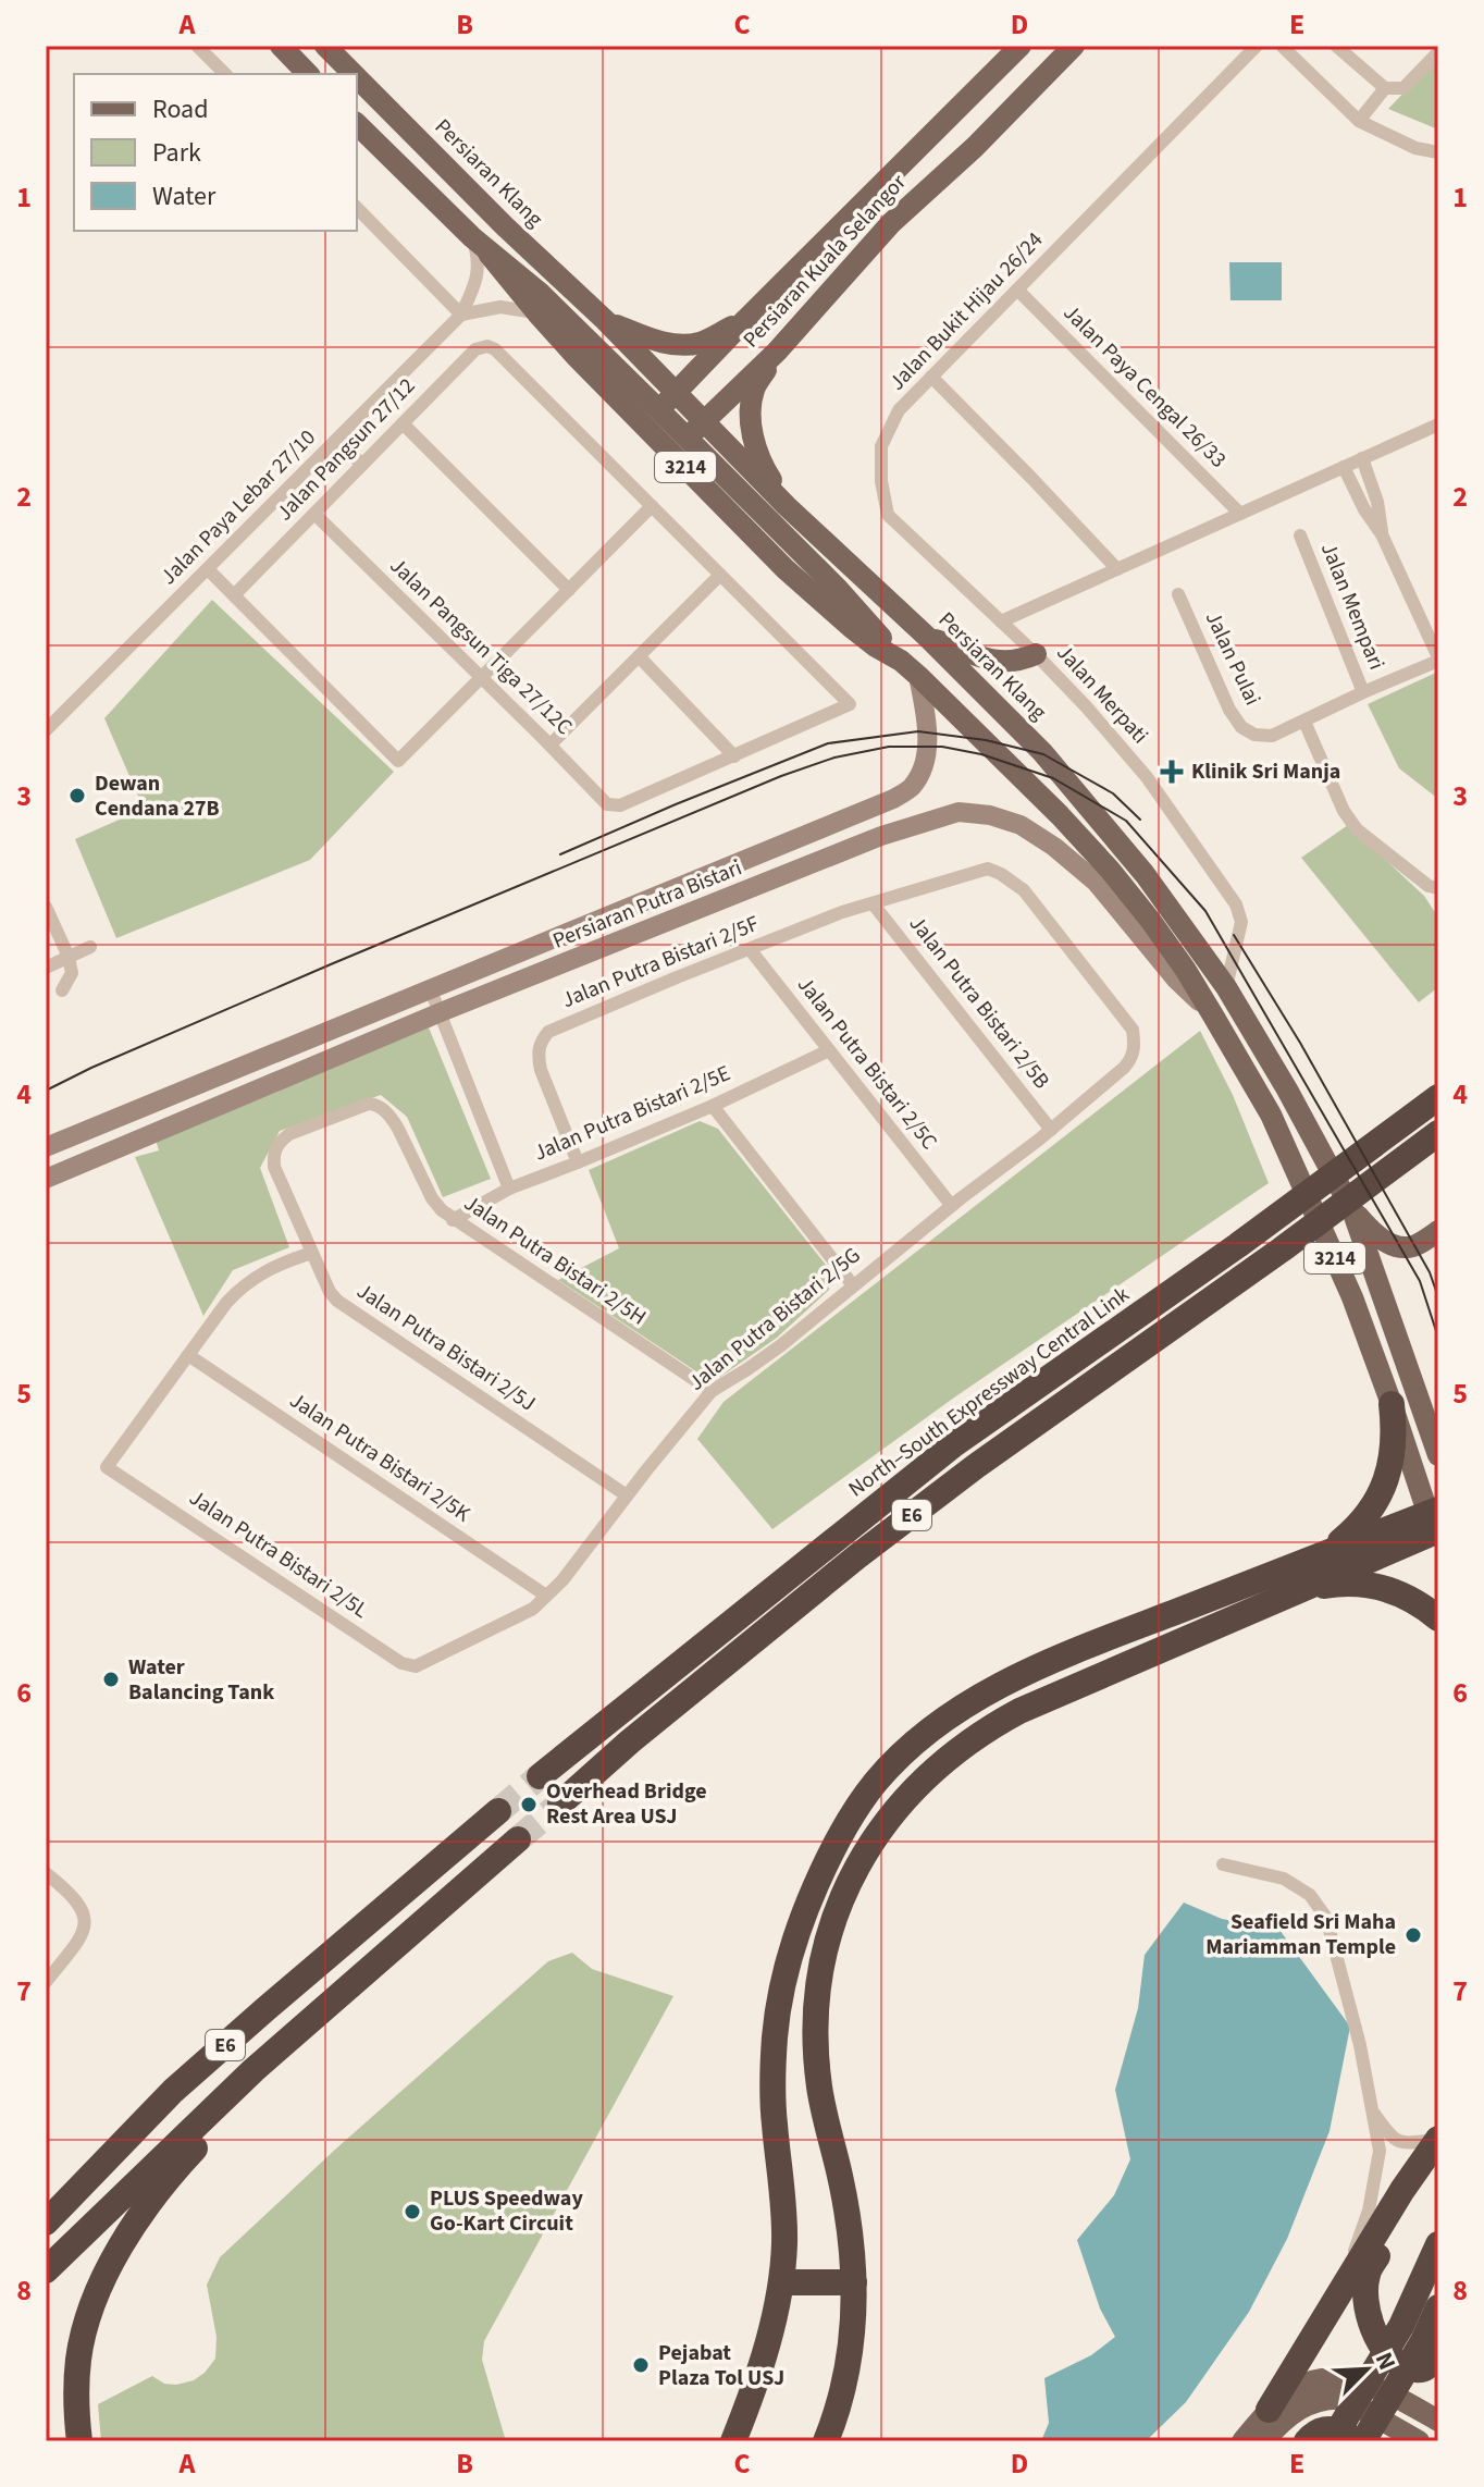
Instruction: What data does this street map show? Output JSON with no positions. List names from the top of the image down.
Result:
{
  "streets": {
    "highway": ["North–South Expressway Central Link", "E6"],
    "main road": [
      "Persiaran Klang",
      "Persiaran Kuala Selangor",
      "3214",
      "Persiaran Putra Bistari"
    ],
    "street": [
      "Jalan Bukit Hijau 26/24",
      "Jalan Paya Cengal 26/33",
      "Jalan Pangsun 27/12",
      "Jalan Paya Lebar 27/10",
      "Jalan Mempari",
      "Jalan Pangsun Tiga 27/12C",
      "Jalan Pulai",
      "Jalan Merpati",
      "Jalan Putra Bistari 2/5F",
      "Jalan Putra Bistari 2/5B",
      "Jalan Putra Bistari 2/5C",
      "Jalan Putra Bistari 2/5E",
      "Jalan Putra Bistari 2/5H",
      "Jalan Putra Bistari 2/5G",
      "Jalan Putra Bistari 2/5J",
      "Jalan Putra Bistari 2/5K",
      "Jalan Putra Bistari 2/5L"
    ]
  },
  "crossings": [
    ["Persiaran Klang", "Persiaran Kuala Selangor"],
    ["Persiaran Klang", "Jalan Merpati"],
    ["Jalan Bukit Hijau 26/24", "Jalan Paya Cengal 26/33"],
    ["Jalan Bukit Hijau 26/24", "Jalan Merpati"],
    ["Jalan Pangsun 27/12", "Jalan Pangsun Tiga 27/12C"],
    ["3214", "Jalan Paya Lebar 27/10"],
    ["3214", "Persiaran Putra Bistari"],
    ["Jalan Mempari", "Jalan Pulai"],
    ["Jalan Putra Bistari 2/5F", "Jalan Putra Bistari 2/5B"],
    ["Jalan Putra Bistari 2/5F", "Jalan Putra Bistari 2/5C"],
    ["Jalan Putra Bistari 2/5F", "Jalan Putra Bistari 2/5E"],
    ["Jalan Putra Bistari 2/5F", "Jalan Putra Bistari 2/5G"],
    ["Jalan Putra Bistari 2/5B", "Jalan Putra Bistari 2/5G"],
    ["Jalan Putra Bistari 2/5C", "Jalan Putra Bistari 2/5E"],
    ["Jalan Putra Bistari 2/5C", "Jalan Putra Bistari 2/5G"],
    ["Jalan Putra Bistari 2/5E", "Jalan Putra Bistari 2/5H"],
    ["Jalan Putra Bistari 2/5H", "Jalan Putra Bistari 2/5G"],
    ["Jalan Putra Bistari 2/5H", "Jalan Putra Bistari 2/5J"],
    ["Jalan Putra Bistari 2/5G", "Jalan Putra Bistari 2/5J"],
    ["Jalan Putra Bistari 2/5G", "Jalan Putra Bistari 2/5K"],
    ["Jalan Putra Bistari 2/5G", "Jalan Putra Bistari 2/5L"],
    ["Jalan Putra Bistari 2/5K", "Jalan Putra Bistari 2/5L"]
  ],
  "places": {
    "health": ["Klinik Sri Manja"],
    "other": [
      "Dewan Cendana 27B",
      "Water Balancing Tank",
      "Overhead Bridge Rest Area USJ",
      "Seafield Sri Maha Mariamman Temple",
      "PLUS Speedway Go-Kart Circuit",
      "Pejabat Plaza Tol USJ"
    ]
  },
  "legend": ["Road", "Park", "Water"],
  "north": "top right",
  "grid": {
    "columns": [
      "A",
      "B",
      "C",
      "D",
      "E"
    ],
    "rows": [
      "1",
      "2",
      "3",
      "4",
      "5",
      "6",
      "7",
      "8"
    ]
  }
}
